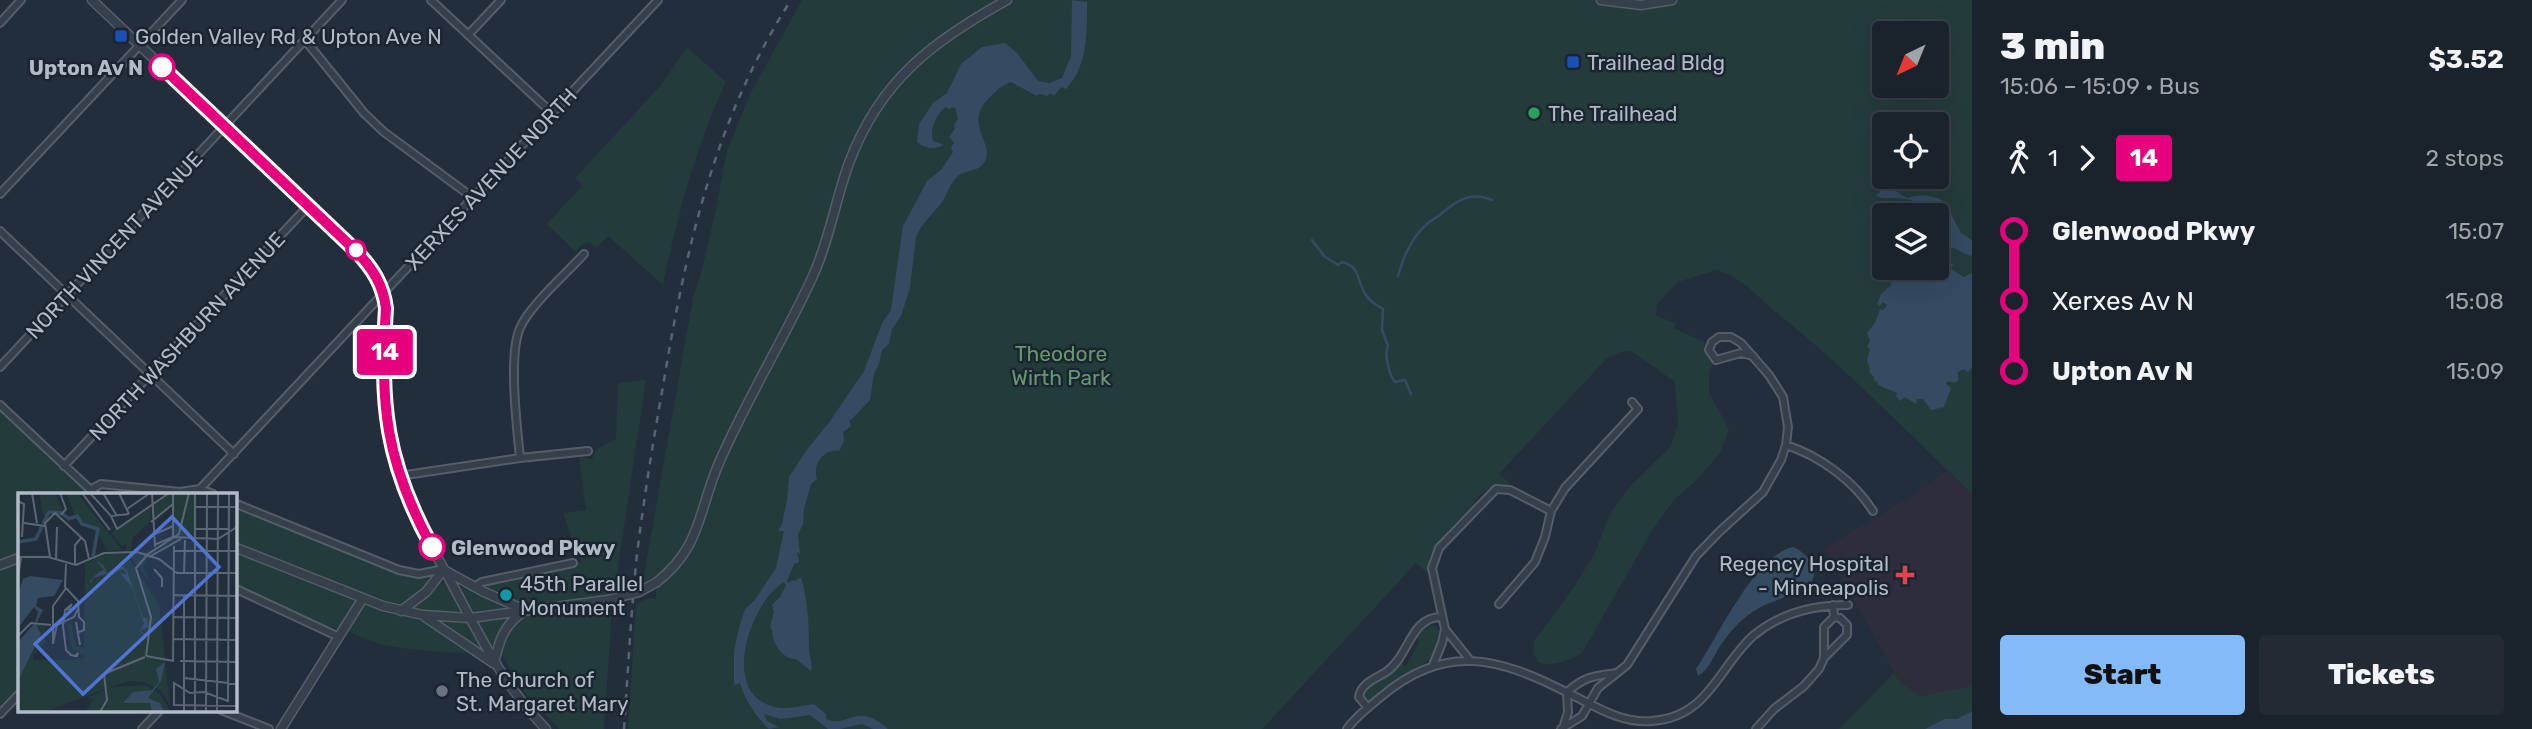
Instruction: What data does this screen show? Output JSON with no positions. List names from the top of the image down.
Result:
{
  "streets": {
    "street": ["XERXES AVENUE NORTH", "NORTH VINCENT AVENUE", "NORTH WASHBURN AVENUE"]
  },
  "parks": ["Theodore Wirth Park"],
  "places": {
    "transit": ["Golden Valley Rd & Upton Ave N", "Trailhead Bldg"],
    "other": [
      "Upton Av N",
      "The Trailhead",
      "Glenwood Pkwy",
      "45th Parallel Monument",
      "The Church of St. Margaret Mary"
    ],
    "health": ["Regency Hospital - Minneapolis"]
  },
  "lines": ["bus line 14"],
  "north": "bottom left",
  "page": {
    "on_map": "14",
    "heading": ["3 min", "15:06 – 15:09 · Bus", "$3.52"],
    "legs": ["1", "14", "2 stops"],
    "list": [
      {
        "name": "Glenwood Pkwy",
        "value": "15:07"
      },
      {
        "name": "Xerxes Av N",
        "value": "15:08"
      },
      {
        "name": "Upton Av N",
        "value": "15:09"
      }
    ],
    "buttons": ["Start", "Tickets"]
  }
}
